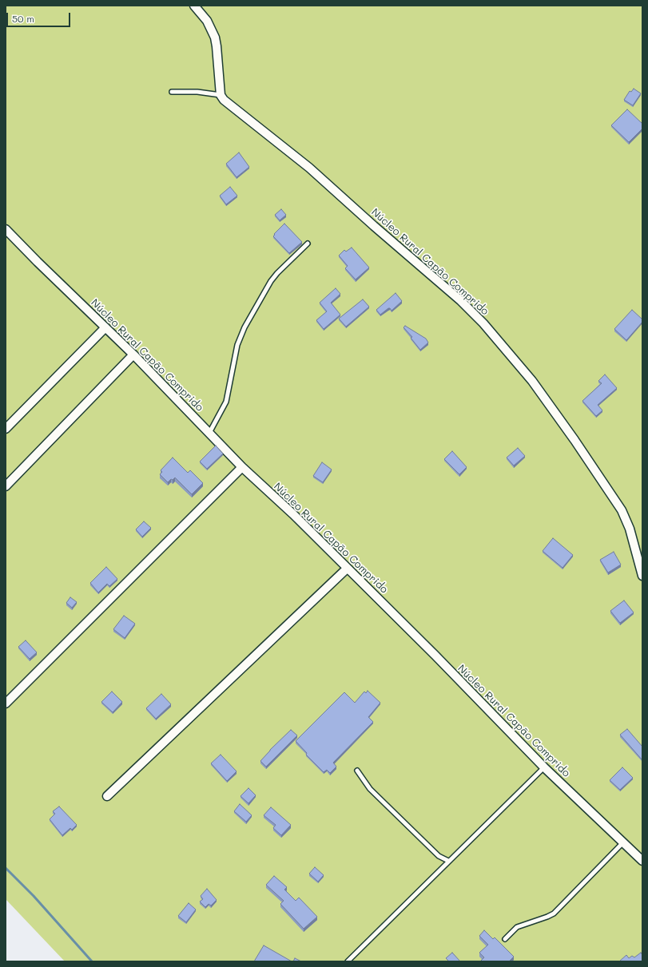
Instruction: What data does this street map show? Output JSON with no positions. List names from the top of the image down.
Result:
{
  "streets": {
    "street": ["Núcleo Rural Capão Comprido"]
  },
  "scale_bar": "50 m"
}
